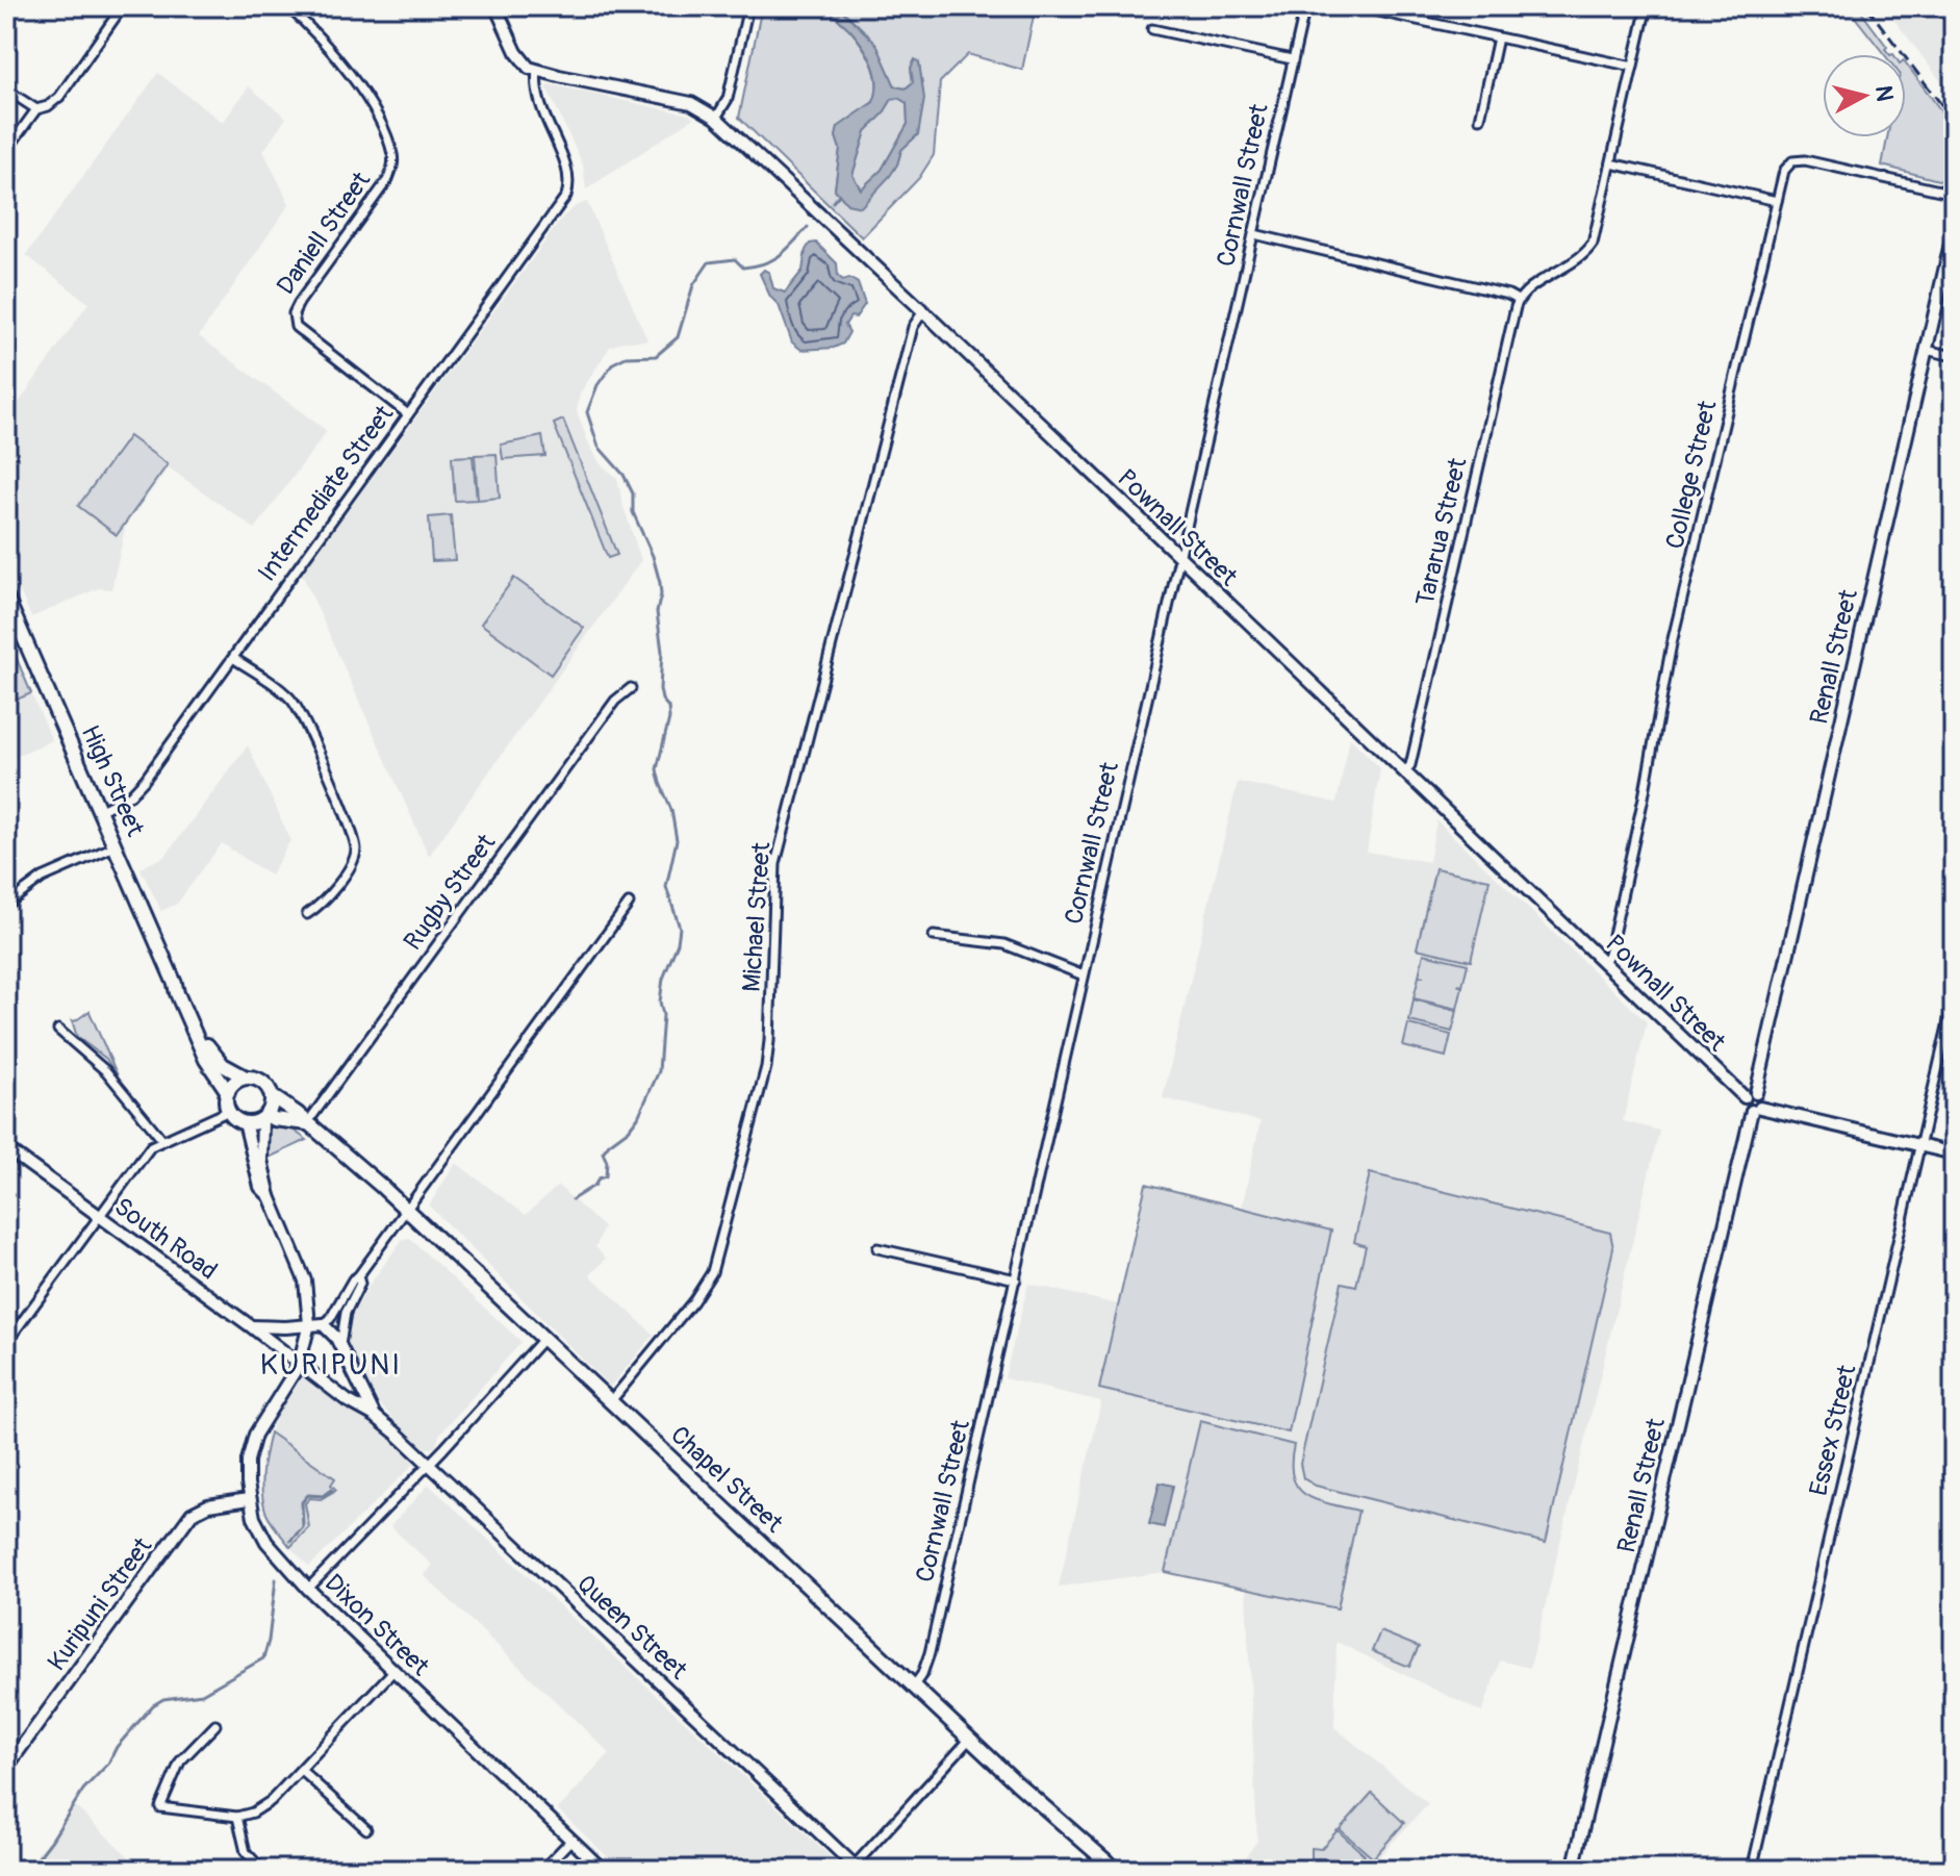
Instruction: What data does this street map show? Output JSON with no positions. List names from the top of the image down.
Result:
{
  "streets": {
    "highway": ["High Street", "Chapel Street"],
    "street": [
      "Cornwall Street",
      "Daniell Street",
      "College Street",
      "Intermediate Street",
      "Pownall Street",
      "Tararua Street",
      "Renall Street",
      "Rugby Street",
      "Michael Street",
      "South Road",
      "Essex Street",
      "Kuripuni Street",
      "Dixon Street",
      "Queen Street"
    ]
  },
  "crossings": [
    ["Cornwall Street", "Pownall Street"],
    ["Cornwall Street", "Chapel Street"],
    ["Daniell Street", "Intermediate Street"],
    ["College Street", "Pownall Street"],
    ["Intermediate Street", "Pownall Street"],
    ["Intermediate Street", "High Street"],
    ["Pownall Street", "Tararua Street"],
    ["Pownall Street", "Renall Street"],
    ["Pownall Street", "Michael Street"],
    ["High Street", "Chapel Street"],
    ["Rugby Street", "Chapel Street"],
    ["Michael Street", "Chapel Street"],
    ["South Road", "Dixon Street"],
    ["South Road", "Queen Street"],
    ["Kuripuni Street", "Dixon Street"],
    ["Dixon Street", "Queen Street"]
  ],
  "districts": ["KURIPUNI"],
  "north": "right"
}
